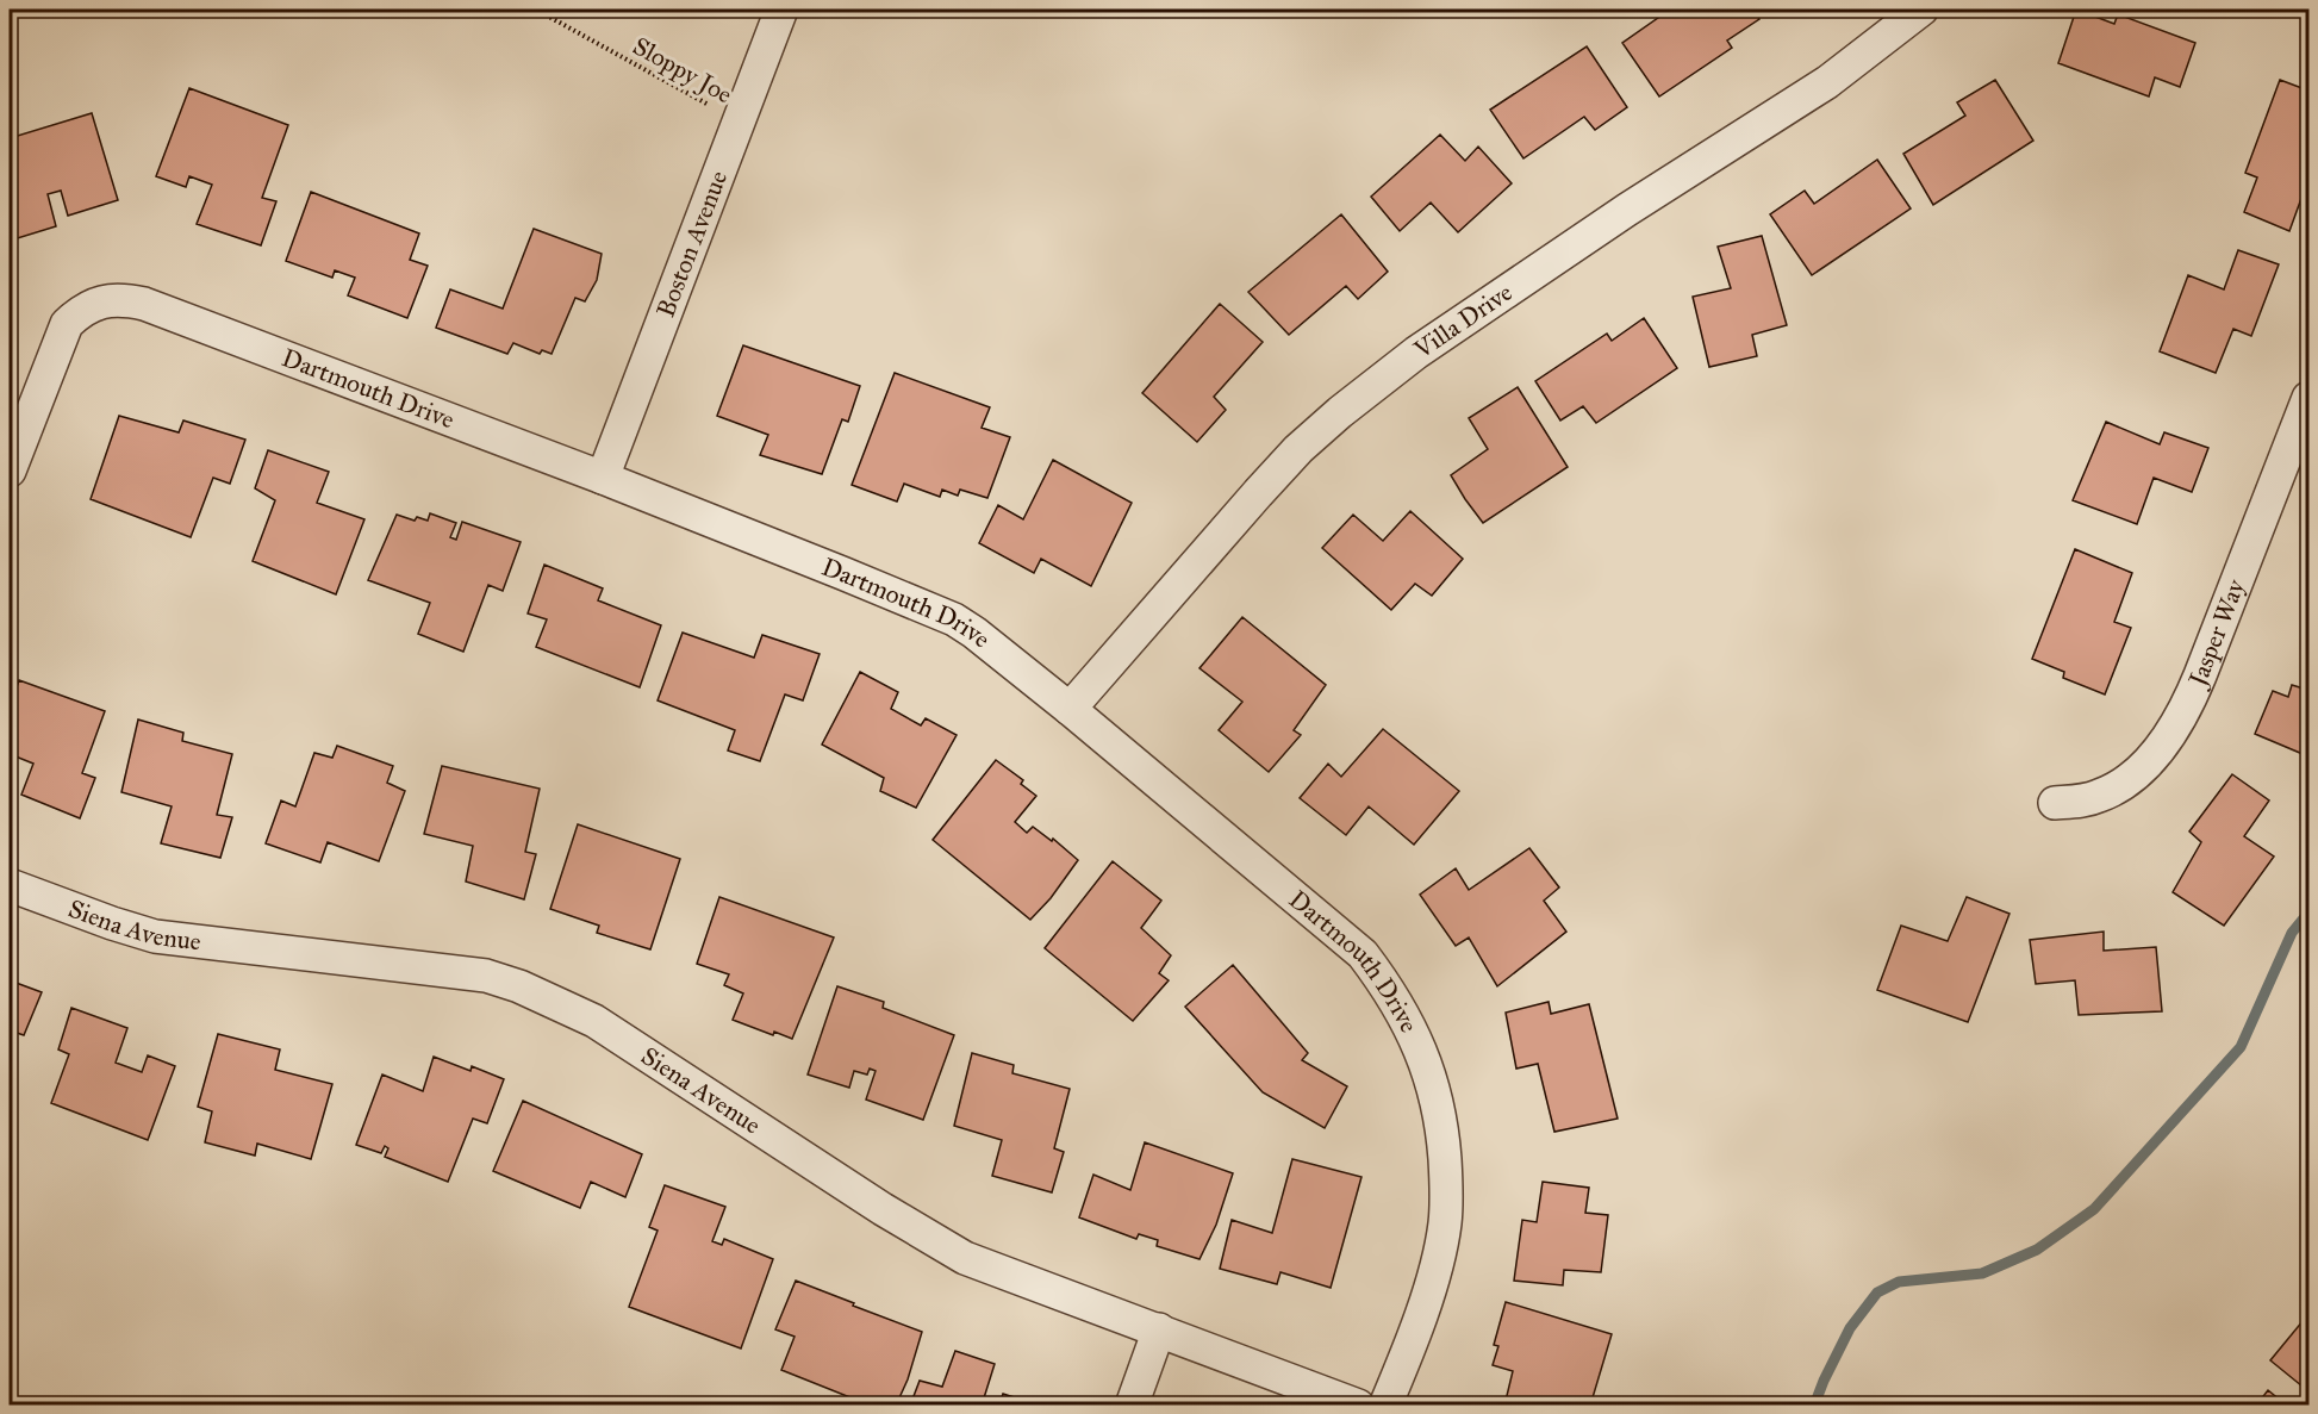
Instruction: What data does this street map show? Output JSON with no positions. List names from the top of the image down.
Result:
{
  "streets": {
    "street": [
      "Boston Avenue",
      "Villa Drive",
      "Dartmouth Drive",
      "Jasper Way",
      "Siena Avenue"
    ],
    "path": ["Sloppy Joe"]
  },
  "crossings": [
    ["Sloppy Joe", "Boston Avenue"],
    ["Boston Avenue", "Dartmouth Drive"],
    ["Villa Drive", "Dartmouth Drive"]
  ]
}
